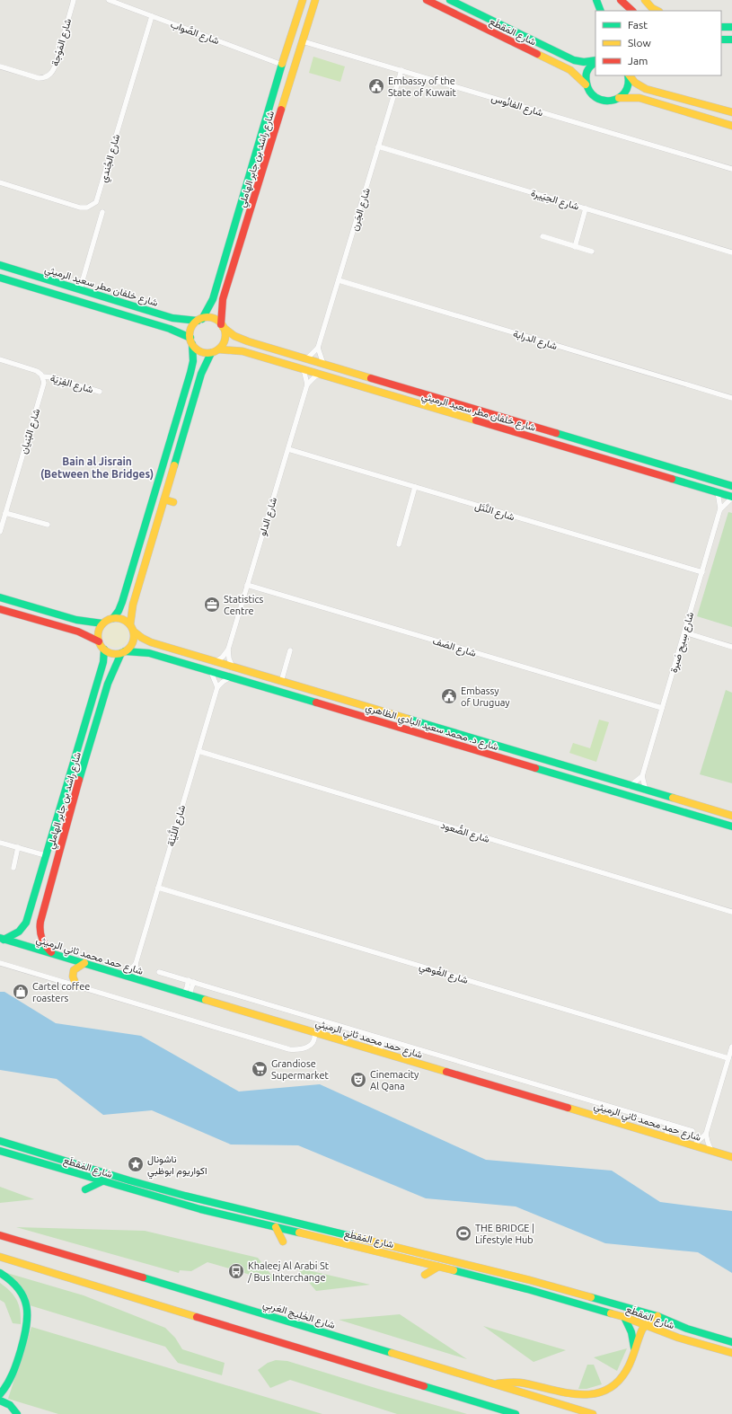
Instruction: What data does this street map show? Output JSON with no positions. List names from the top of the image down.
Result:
{
  "streets": {
    "main road": [
      "شارع المَقطَع",
      "شارع راشد بن جابر الهاملي",
      "شارع خلفان مطر سعيد الرميثي",
      "شارع د. محمد سعيد البادي الظاهري",
      "شارع حمد محمد ثاني الرميثي",
      "شارع الخَلِيج العَربِي"
    ],
    "street": [
      "شارع الصَّواب",
      "شارع المَوْجة",
      "شارع الفانُوس",
      "شارع الجُندي",
      "شارع الحِيَيرة",
      "شارع الجَرن",
      "شارع الدرابة",
      "شارع الفِرْيَة",
      "شارع البُنيان",
      "شارع النَّتَل",
      "شارع الدلو",
      "شارع سِيح صَبرة",
      "شارع الصَف",
      "شارع اللَّيْنَة",
      "شارع الصُّعود",
      "شارع الغُوهي"
    ]
  },
  "crossings": [
    ["شارع الصَّواب", "شارع الجُندي"],
    ["شارع الصَّواب", "شارع راشد بن جابر الهاملي"],
    ["شارع الفانُوس", "شارع راشد بن جابر الهاملي"],
    ["شارع الفانُوس", "شارع الجَرن"],
    ["شارع راشد بن جابر الهاملي", "شارع خلفان مطر سعيد الرميثي"],
    ["شارع راشد بن جابر الهاملي", "شارع د. محمد سعيد البادي الظاهري"],
    ["شارع راشد بن جابر الهاملي", "شارع حمد محمد ثاني الرميثي"],
    ["شارع الحِيَيرة", "شارع الجَرن"],
    ["شارع الجَرن", "شارع خلفان مطر سعيد الرميثي"],
    ["شارع الجَرن", "شارع الدرابة"],
    ["شارع خلفان مطر سعيد الرميثي", "شارع سِيح صَبرة"],
    ["شارع الفِرْيَة", "شارع البُنيان"],
    ["شارع النَّتَل", "شارع الدلو"],
    ["شارع النَّتَل", "شارع سِيح صَبرة"],
    ["شارع الدلو", "شارع الصَف"],
    ["شارع الدلو", "شارع د. محمد سعيد البادي الظاهري"],
    ["شارع سِيح صَبرة", "شارع الصَف"],
    ["شارع سِيح صَبرة", "شارع د. محمد سعيد البادي الظاهري"],
    ["شارع اللَّيْنَة", "شارع الصُّعود"],
    ["شارع اللَّيْنَة", "شارع حمد محمد ثاني الرميثي"],
    ["شارع اللَّيْنَة", "شارع الغُوهي"]
  ],
  "districts": ["Bain al Jisrain (Between the Bridges)"],
  "places": {
    "public building": ["Embassy of the State of Kuwait", "Embassy of Uruguay"],
    "office": ["Statistics Centre"],
    "shop": ["Cartel coffee roasters"],
    "supermarket": ["Grandiose Supermarket"],
    "theatre": ["Cinemacity Al Qana"],
    "place": ["ناشونال اكواريوم ابوظبي"],
    "sports": ["THE BRIDGE | Lifestyle Hub"],
    "bus stop": ["Khaleej Al Arabi St / Bus Interchange"]
  },
  "legend": ["Fast", "Slow", "Jam"]
}
